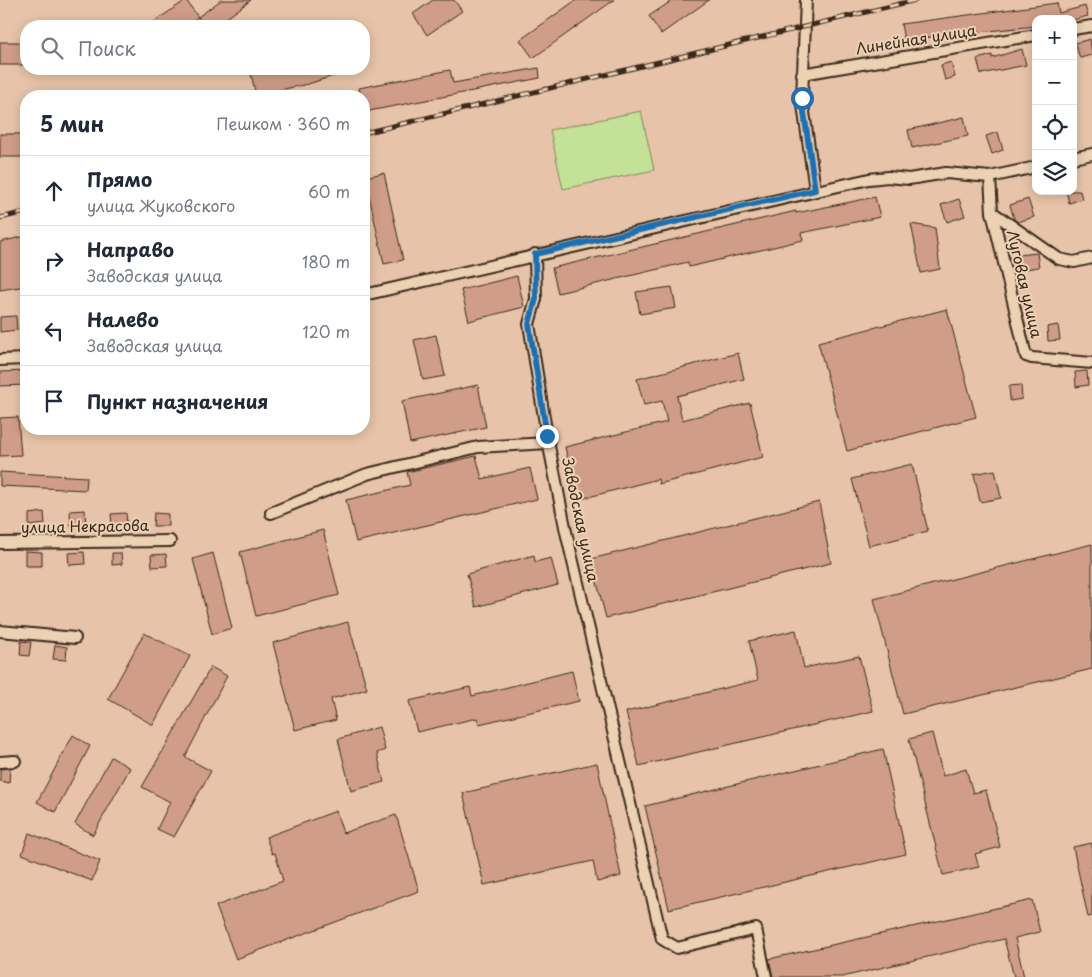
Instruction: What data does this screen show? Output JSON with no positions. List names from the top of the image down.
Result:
{
  "streets": {
    "street": [
      "Линейная улица",
      "Луговая улица",
      "Заводская улица",
      "улица Некрасова"
    ]
  },
  "page": {
    "map_buttons": ["+", "−"],
    "search": "Поиск",
    "heading": ["5 мин", "Пешком · 360 m"],
    "list": [
      ["Прямо", "улица Жуковского", "60 m"],
      ["Направо", "Заводская улица", "180 m"],
      ["Налево", "Заводская улица", "120 m"],
      "Пункт назначения"
    ]
  }
}
